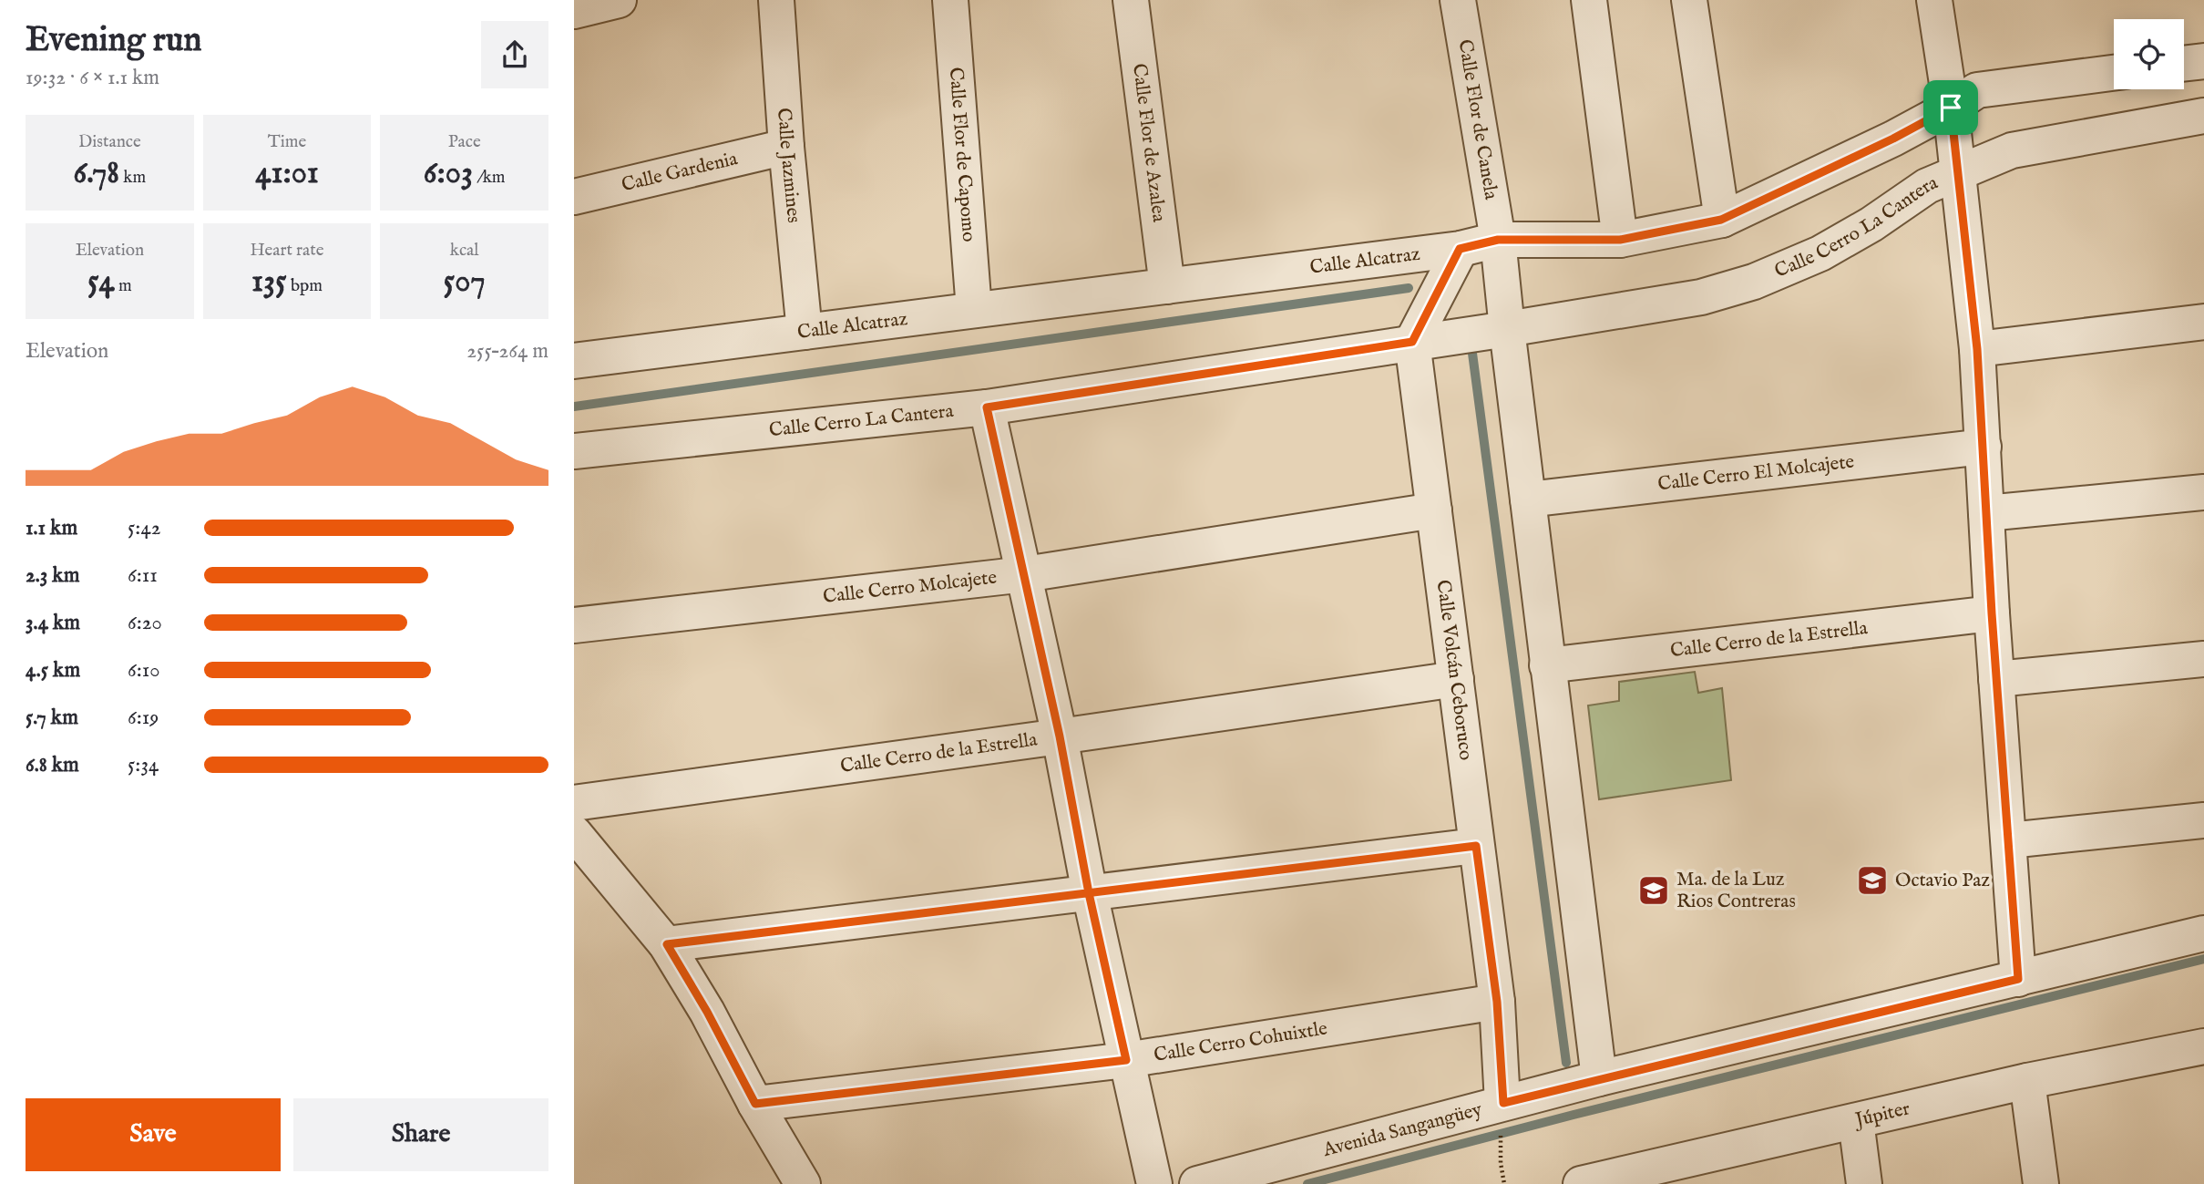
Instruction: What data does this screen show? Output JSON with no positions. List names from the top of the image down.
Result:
{
  "streets": {
    "street": [
      "Calle Flor de Canela",
      "Calle Flor de Azalea",
      "Calle Flor de Capomo",
      "Calle Jazmines",
      "Calle Gardenia",
      "Calle Cerro La Cantera",
      "Calle Alcatraz",
      "Calle Cerro El Molcajete",
      "Calle Cerro Molcajete",
      "Calle Cerro de la Estrella",
      "Calle Volcán Ceboruco",
      "Calle Cerro Cohuixtle",
      "Júpiter",
      "Avenida Sangangüey"
    ]
  },
  "crossings": [
    ["Calle Flor de Canela", "Calle Alcatraz"],
    ["Calle Flor de Azalea", "Calle Alcatraz"],
    ["Calle Flor de Capomo", "Calle Alcatraz"],
    ["Calle Jazmines", "Calle Gardenia"],
    ["Calle Jazmines", "Calle Alcatraz"],
    ["Calle Cerro La Cantera", "Calle Volcán Ceboruco"],
    ["Calle Cerro Molcajete", "Calle Volcán Ceboruco"],
    ["Calle Cerro de la Estrella", "Calle Volcán Ceboruco"],
    ["Calle Volcán Ceboruco", "Calle Cerro Cohuixtle"],
    ["Calle Volcán Ceboruco", "Avenida Sangangüey"]
  ],
  "places": {
    "school or university": ["Octavio Paz", "Ma. de la Luz Rios Contreras"]
  },
  "page": {
    "heading": ["Evening run", "19:32 · 6 × 1.1 km"],
    "stats": [
      ["Distance", "6.78 km"],
      ["Time", "41:01"],
      ["Pace", "6:03 /km"],
      ["Elevation", "54 m"],
      ["Heart rate", "135 bpm"],
      ["kcal", "507"]
    ],
    "chart": ["Elevation", "255–264 m"],
    "list": [
      {
        "name": "1.1 km",
        "note": "5:42"
      },
      {
        "name": "2.3 km",
        "note": "6:11"
      },
      {
        "name": "3.4 km",
        "note": "6:20"
      },
      {
        "name": "4.5 km",
        "note": "6:10"
      },
      {
        "name": "5.7 km",
        "note": "6:19"
      },
      {
        "name": "6.8 km",
        "note": "5:34"
      }
    ],
    "buttons": ["Save", "Share"]
  }
}
